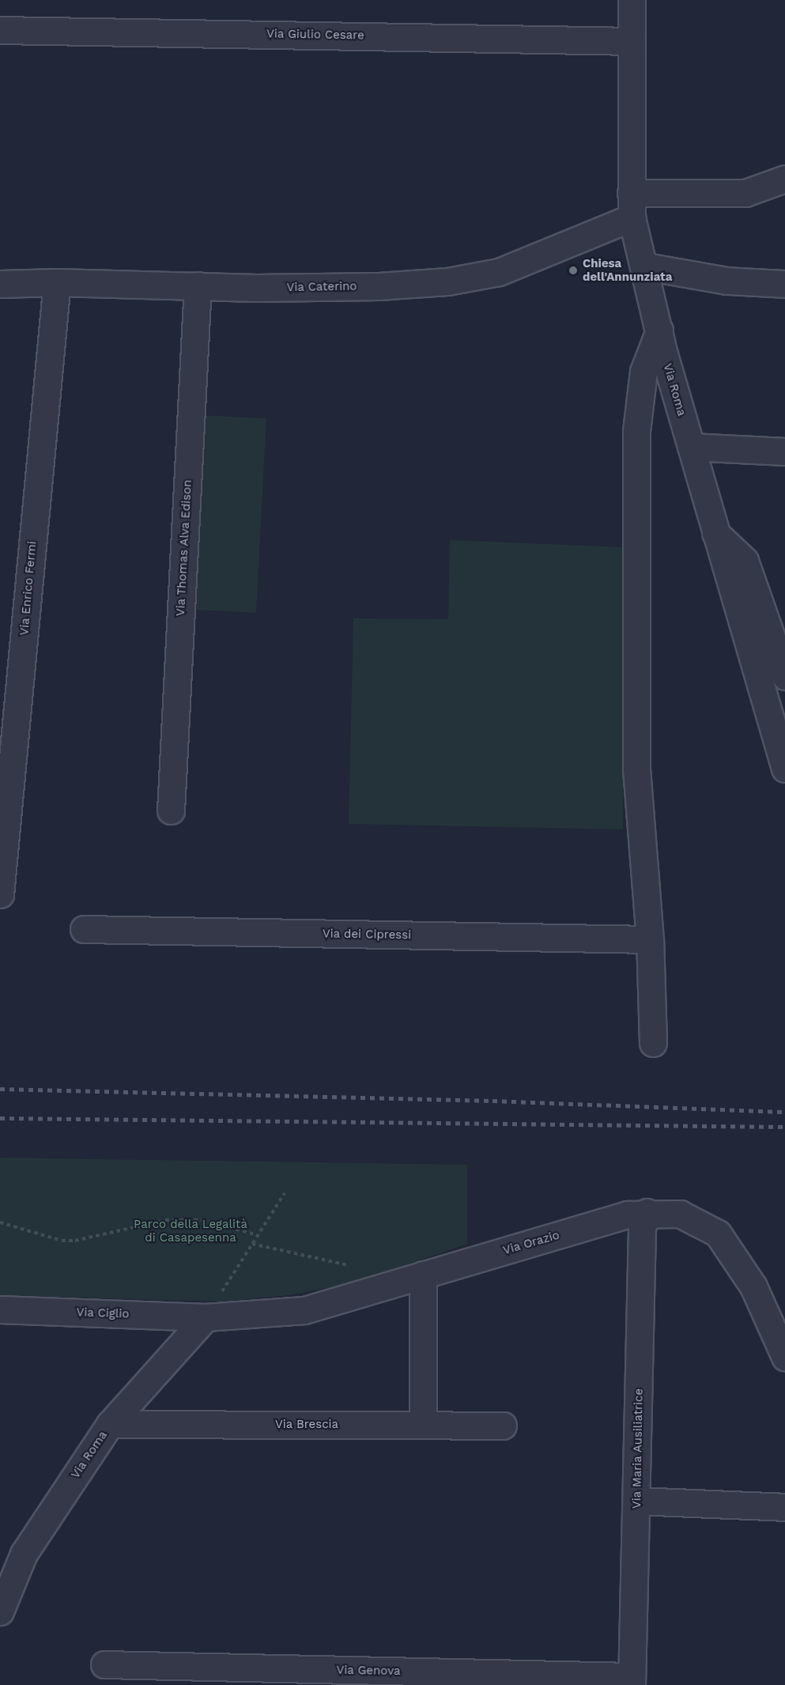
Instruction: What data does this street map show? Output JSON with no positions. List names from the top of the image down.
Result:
{
  "streets": {
    "street": [
      "Via Giulio Cesare",
      "Via Caterino",
      "Via Roma",
      "Via Thomas Alva Edison",
      "Via Enrico Fermi",
      "Via dei Cipressi",
      "Via Orazio",
      "Via Ciglio",
      "Via Brescia",
      "Via Maria Ausiliatrice",
      "Via Genova"
    ]
  },
  "crossings": [
    ["Via Giulio Cesare", "Via Roma"],
    ["Via Caterino", "Via Roma"],
    ["Via Caterino", "Via Thomas Alva Edison"],
    ["Via Caterino", "Via Enrico Fermi"],
    ["Via Roma", "Via Orazio"],
    ["Via Roma", "Via Ciglio"],
    ["Via Roma", "Via Brescia"],
    ["Via Orazio", "Via Ciglio"],
    ["Via Orazio", "Via Maria Ausiliatrice"],
    ["Via Maria Ausiliatrice", "Via Genova"]
  ],
  "parks": ["Parco della Legalità di Casapesenna"],
  "places": ["Chiesa dell'Annunziata"]
}
